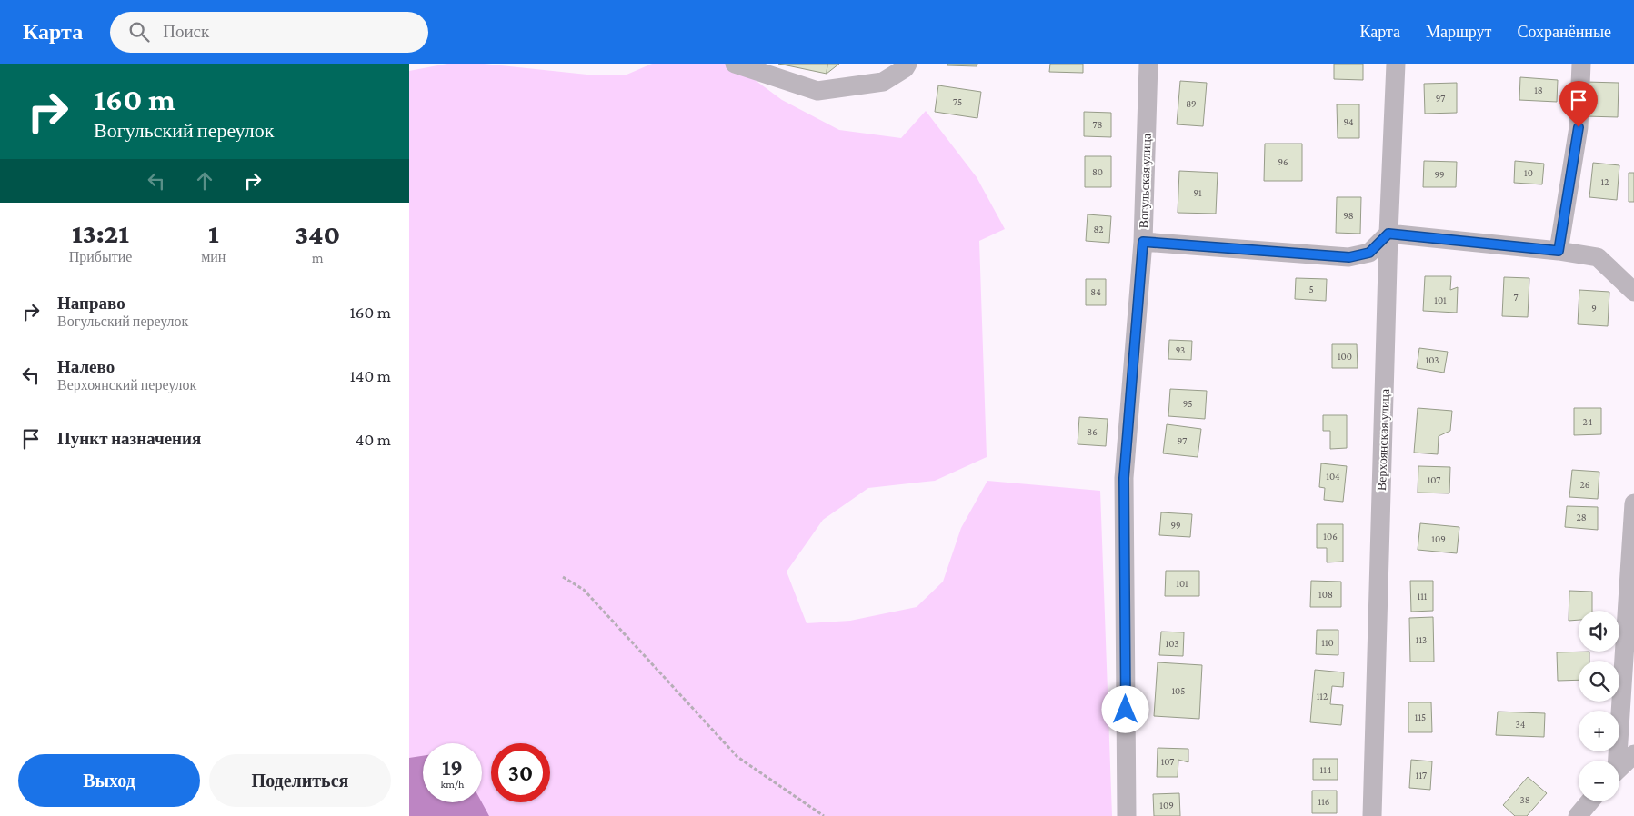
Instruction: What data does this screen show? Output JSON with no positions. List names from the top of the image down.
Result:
{
  "streets": {
    "street": ["Вогульская улица", "Верхоянская улица"]
  },
  "house_numbers": [
    "18",
    "97",
    "75",
    "89",
    "94",
    "78",
    "96",
    "80",
    "10",
    "99",
    "12",
    "91",
    "98",
    "82",
    "5",
    "84",
    "7",
    "101",
    "9",
    "93",
    "100",
    "103",
    "95",
    "24",
    "86",
    "97",
    "104",
    "107",
    "26",
    "28",
    "99",
    "106",
    "109",
    "101",
    "108",
    "111",
    "113",
    "110",
    "103",
    "105",
    "112",
    "115",
    "34",
    "107",
    "114",
    "117",
    "38",
    "116",
    "109"
  ],
  "page": {
    "header": "Карта",
    "search": "Поиск",
    "nav": ["Карта", "Маршрут", "Сохранённые"],
    "turn": ["160 m", "Вогульский переулок"],
    "eta": [
      "13:21",
      "Прибытие",
      "1",
      "мин",
      "340",
      "m"
    ],
    "list": [
      {
        "name": "Направо",
        "note": "Вогульский переулок",
        "value": "160 m"
      },
      {
        "name": "Налево",
        "note": "Верхоянский переулок",
        "value": "140 m"
      },
      {
        "name": "Пункт назначения",
        "value": "40 m"
      }
    ],
    "map_buttons": ["+", "−"],
    "speed": "19 km/h",
    "limit": "30",
    "buttons": ["Выход", "Поделиться"]
  }
}
